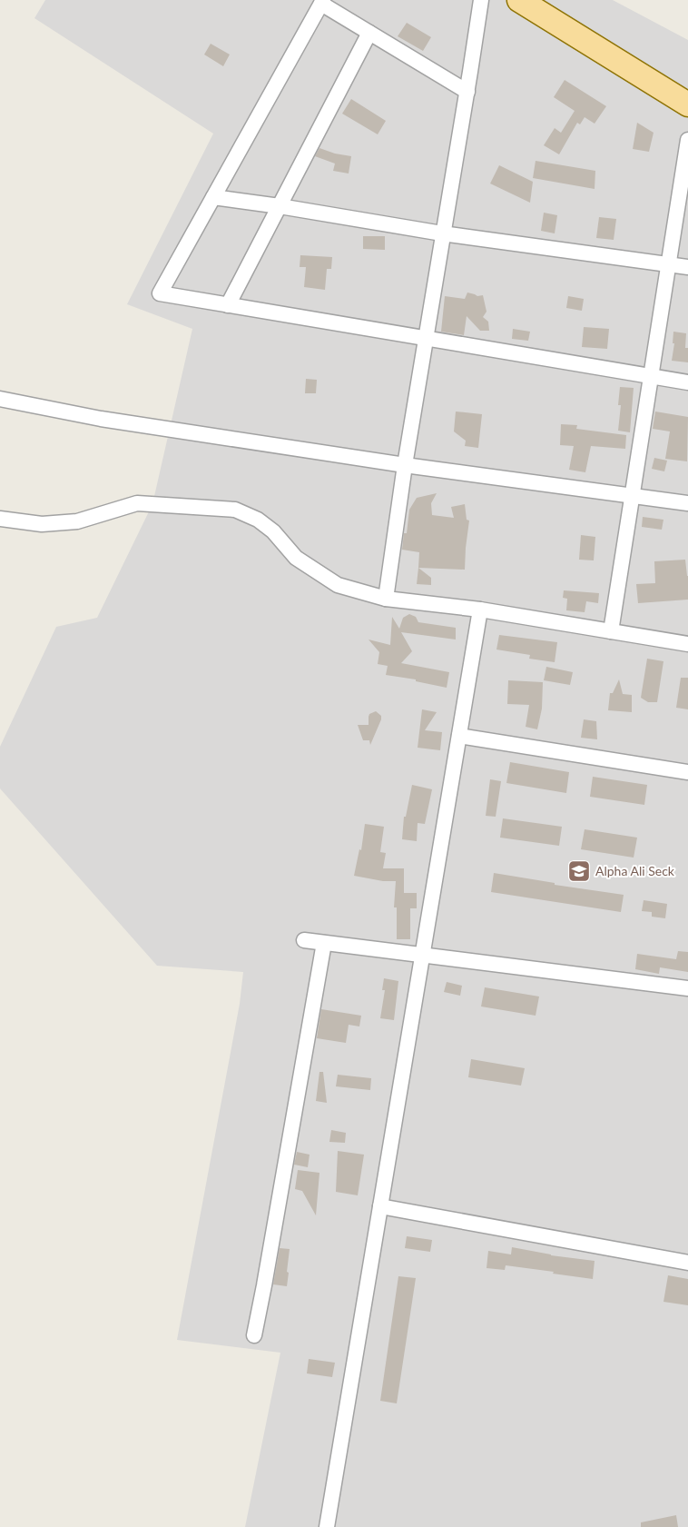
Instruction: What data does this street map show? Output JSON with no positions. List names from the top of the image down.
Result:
{
  "places": {
    "school or university": ["Alpha Ali Seck"]
  }
}
